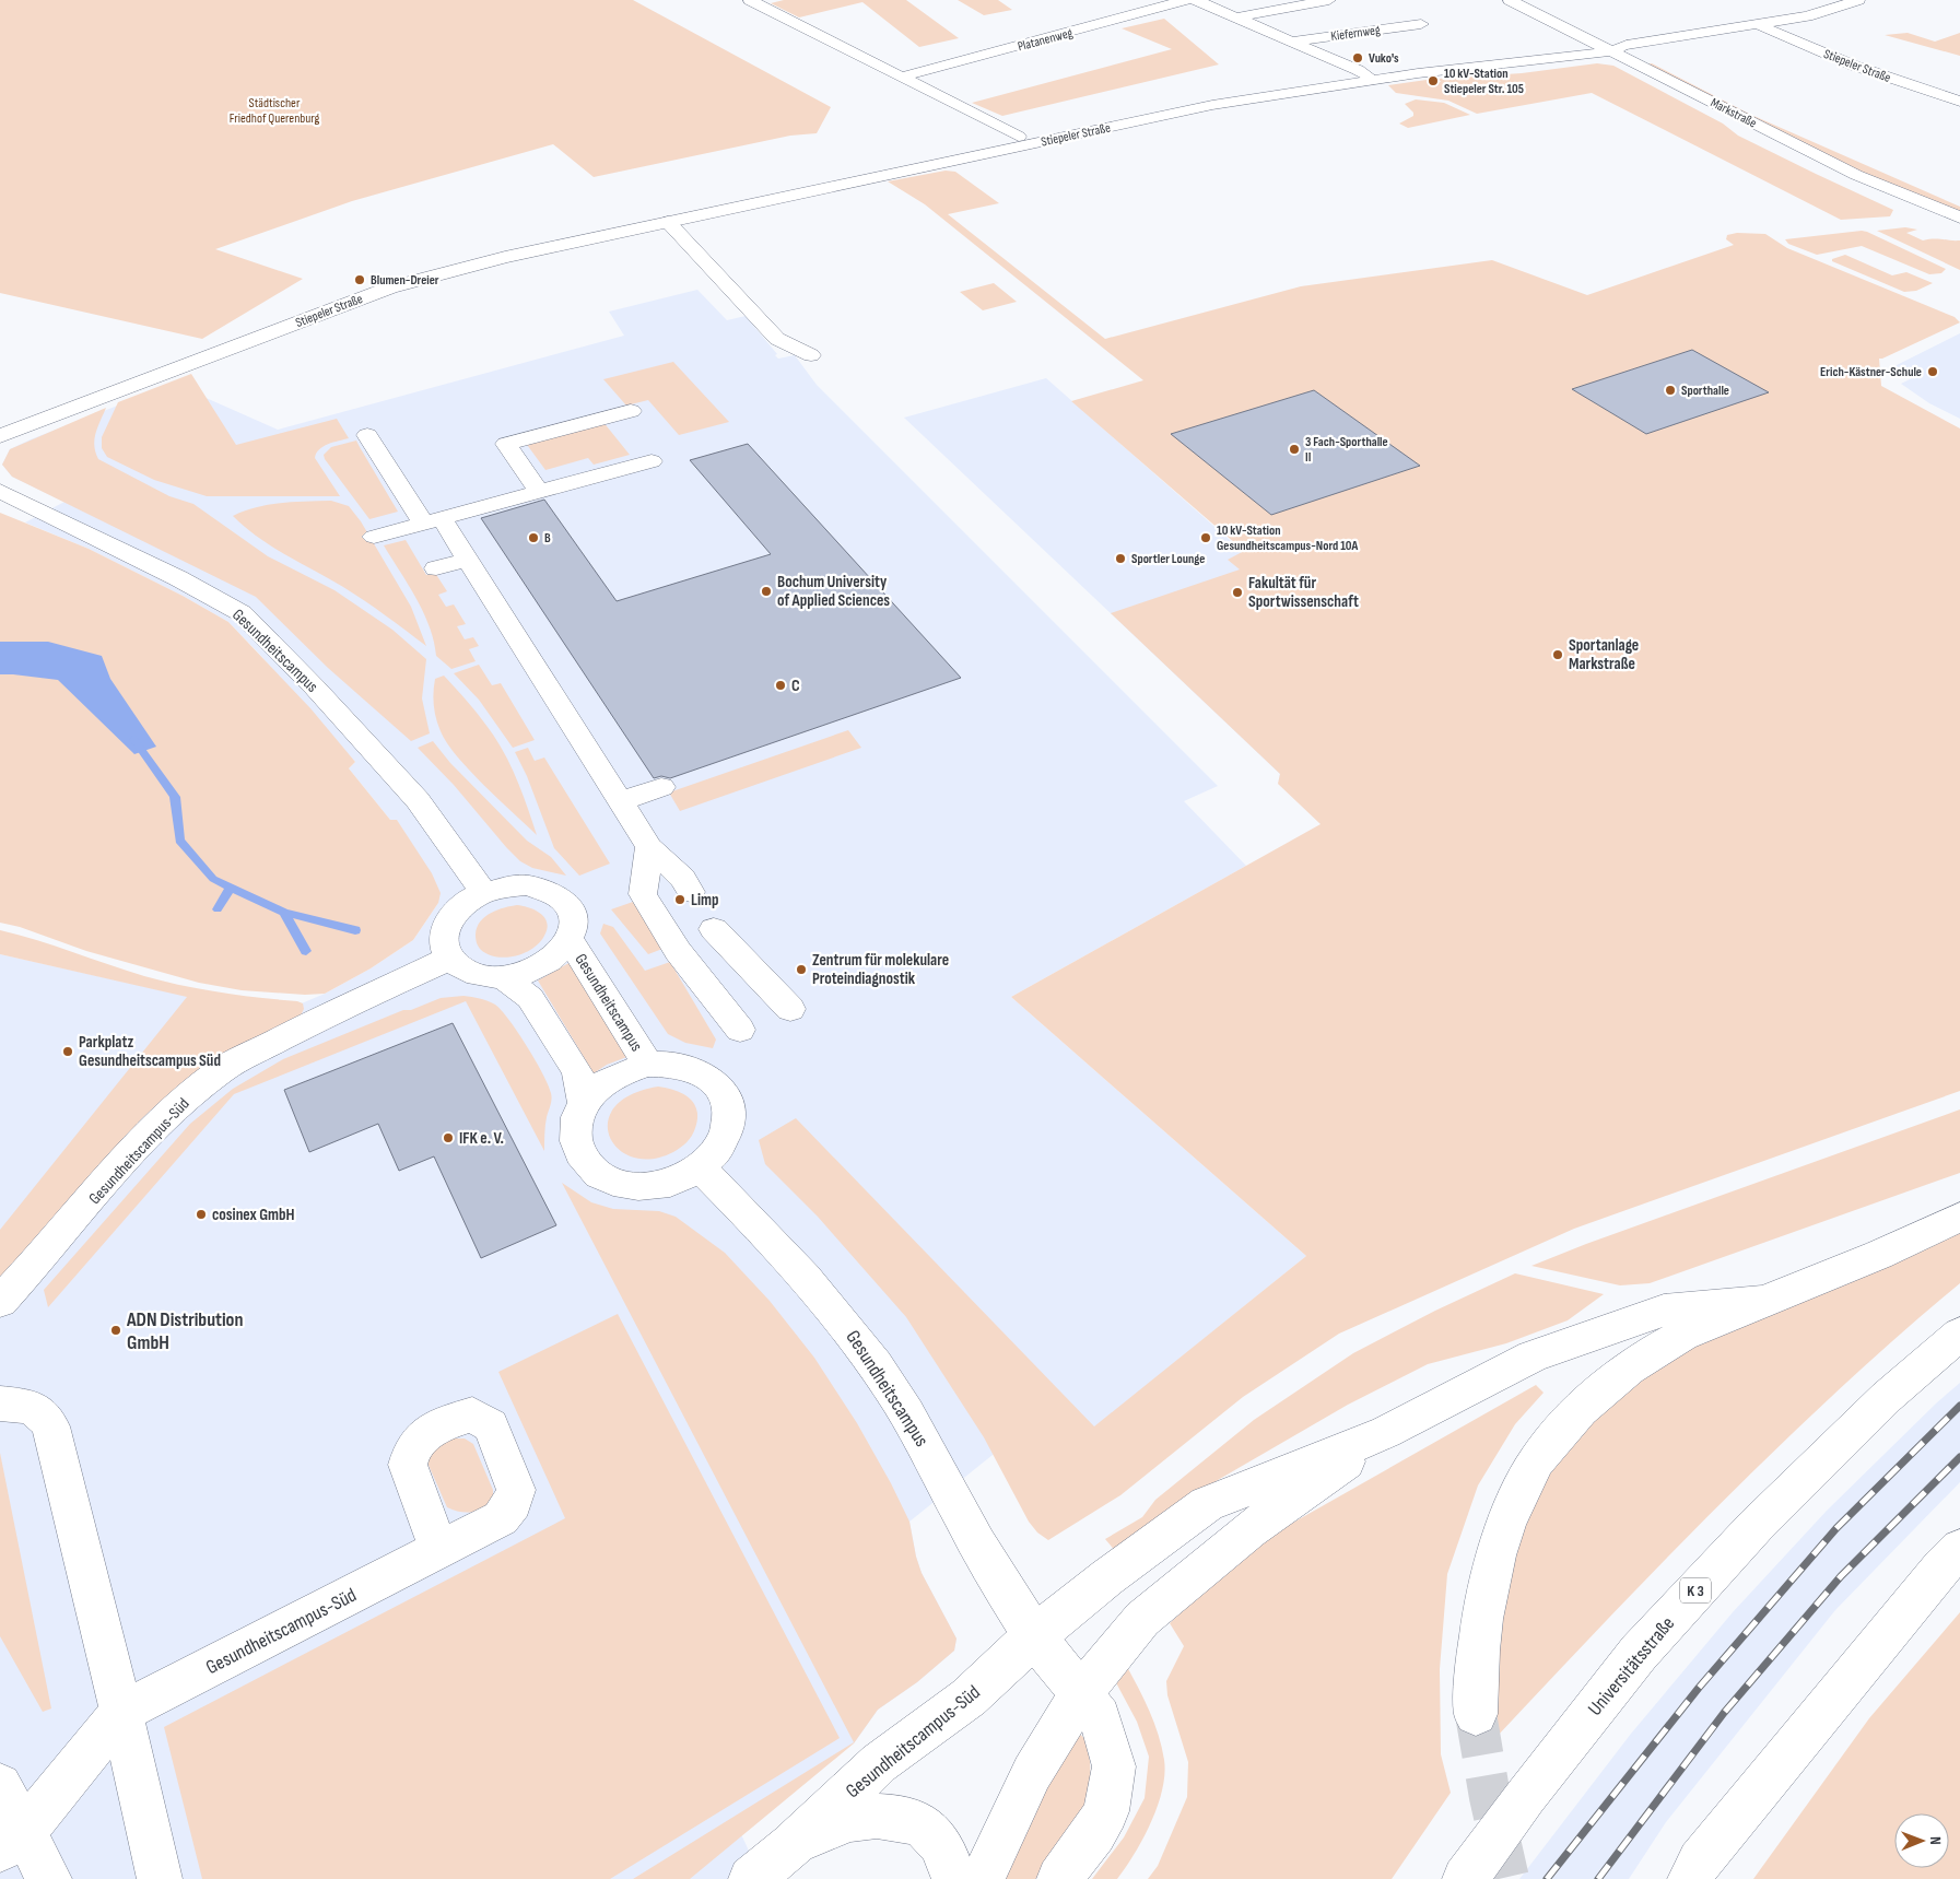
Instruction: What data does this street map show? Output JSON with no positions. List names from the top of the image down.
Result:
{
  "streets": {
    "main road": [
      "Kiefernweg",
      "Platanenweg",
      "Stiepeler Straße",
      "Markstraße",
      "Gesundheitscampus",
      "Gesundheitscampus-Süd",
      "K 3",
      "Universitätsstraße"
    ]
  },
  "crossings": [
    ["Kiefernweg", "Stiepeler Straße"],
    ["Stiepeler Straße", "Markstraße"],
    ["Gesundheitscampus", "Gesundheitscampus-Süd"]
  ],
  "parks": ["Städtischer Friedhof Querenburg"],
  "places": [
    "Vuko's",
    "10 kV-Station Stiepeler Str. 105",
    "Blumen-Dreier",
    "Erich-Kästner-Schule",
    "Sporthalle",
    "3 Fach-Sporthalle II",
    "B",
    "10 kV-Station Gesundheitscampus-Nord 10A",
    "Sportler Lounge",
    "Bochum University of Applied Sciences",
    "Fakultät für Sportwissenschaft",
    "Sportanlage Markstraße",
    "C",
    "Limp",
    "Zentrum für molekulare Proteindiagnostik",
    "Parkplatz Gesundheitscampus Süd",
    "IFK e. V.",
    "cosinex GmbH",
    "ADN Distribution GmbH"
  ],
  "north": "right"
}
